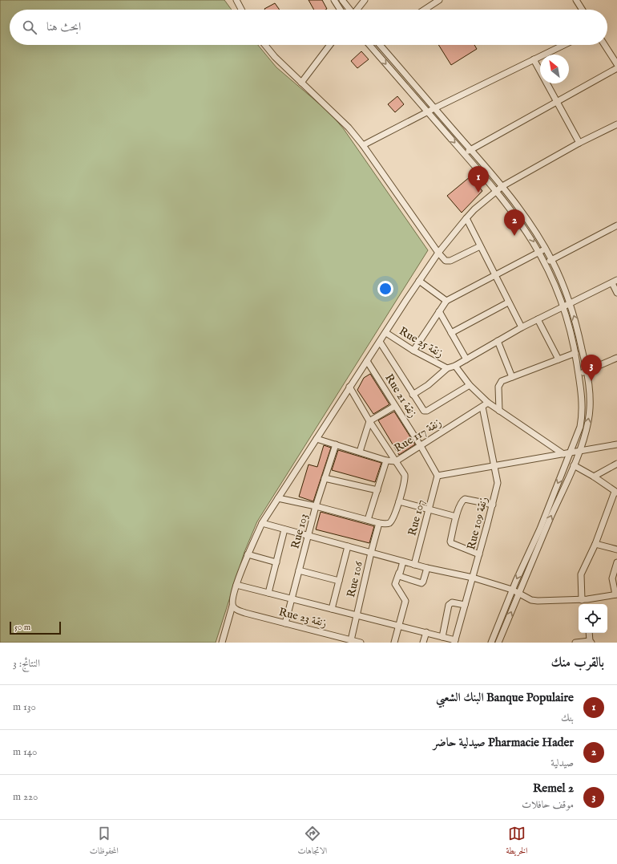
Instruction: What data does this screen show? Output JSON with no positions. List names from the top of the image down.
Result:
{
  "streets": {
    "street": [
      "Rue 25 زنقة",
      "Rue 21 زنقة",
      "Rue 117 زنقة",
      "Rue 107",
      "Rue 109 زنقة",
      "Rue 103",
      "Rue 106",
      "Rue 23 زنقة"
    ]
  },
  "crossings": [
    ["Rue 21 زنقة", "Rue 117 زنقة"],
    ["Rue 21 زنقة", "Rue 107"],
    ["Rue 117 زنقة", "Rue 109 زنقة"],
    ["Rue 117 زنقة", "Rue 103"],
    ["Rue 103", "Rue 23 زنقة"],
    ["Rue 106", "Rue 23 زنقة"]
  ],
  "scale_bar": "50 m",
  "north": "top left",
  "page": {
    "search": "ابحث هنا",
    "pins": ["1", "2", "3"],
    "scale": "50 m",
    "heading": ["بالقرب منك", "النتائج: 3"],
    "list": [
      {
        "mark": "1",
        "name": "Banque Populaire البنك الشعبي",
        "note": "بنك",
        "value": "130 m"
      },
      {
        "mark": "2",
        "name": "Pharmacie Hader صيدلية حاضر",
        "note": "صيدلية",
        "value": "140 m"
      },
      {
        "mark": "3",
        "name": "Remel 2",
        "note": "موقف حافلات",
        "value": "220 m"
      }
    ],
    "nav": ["الخريطة", "الاتجاهات", "المحفوظات"]
  }
}
